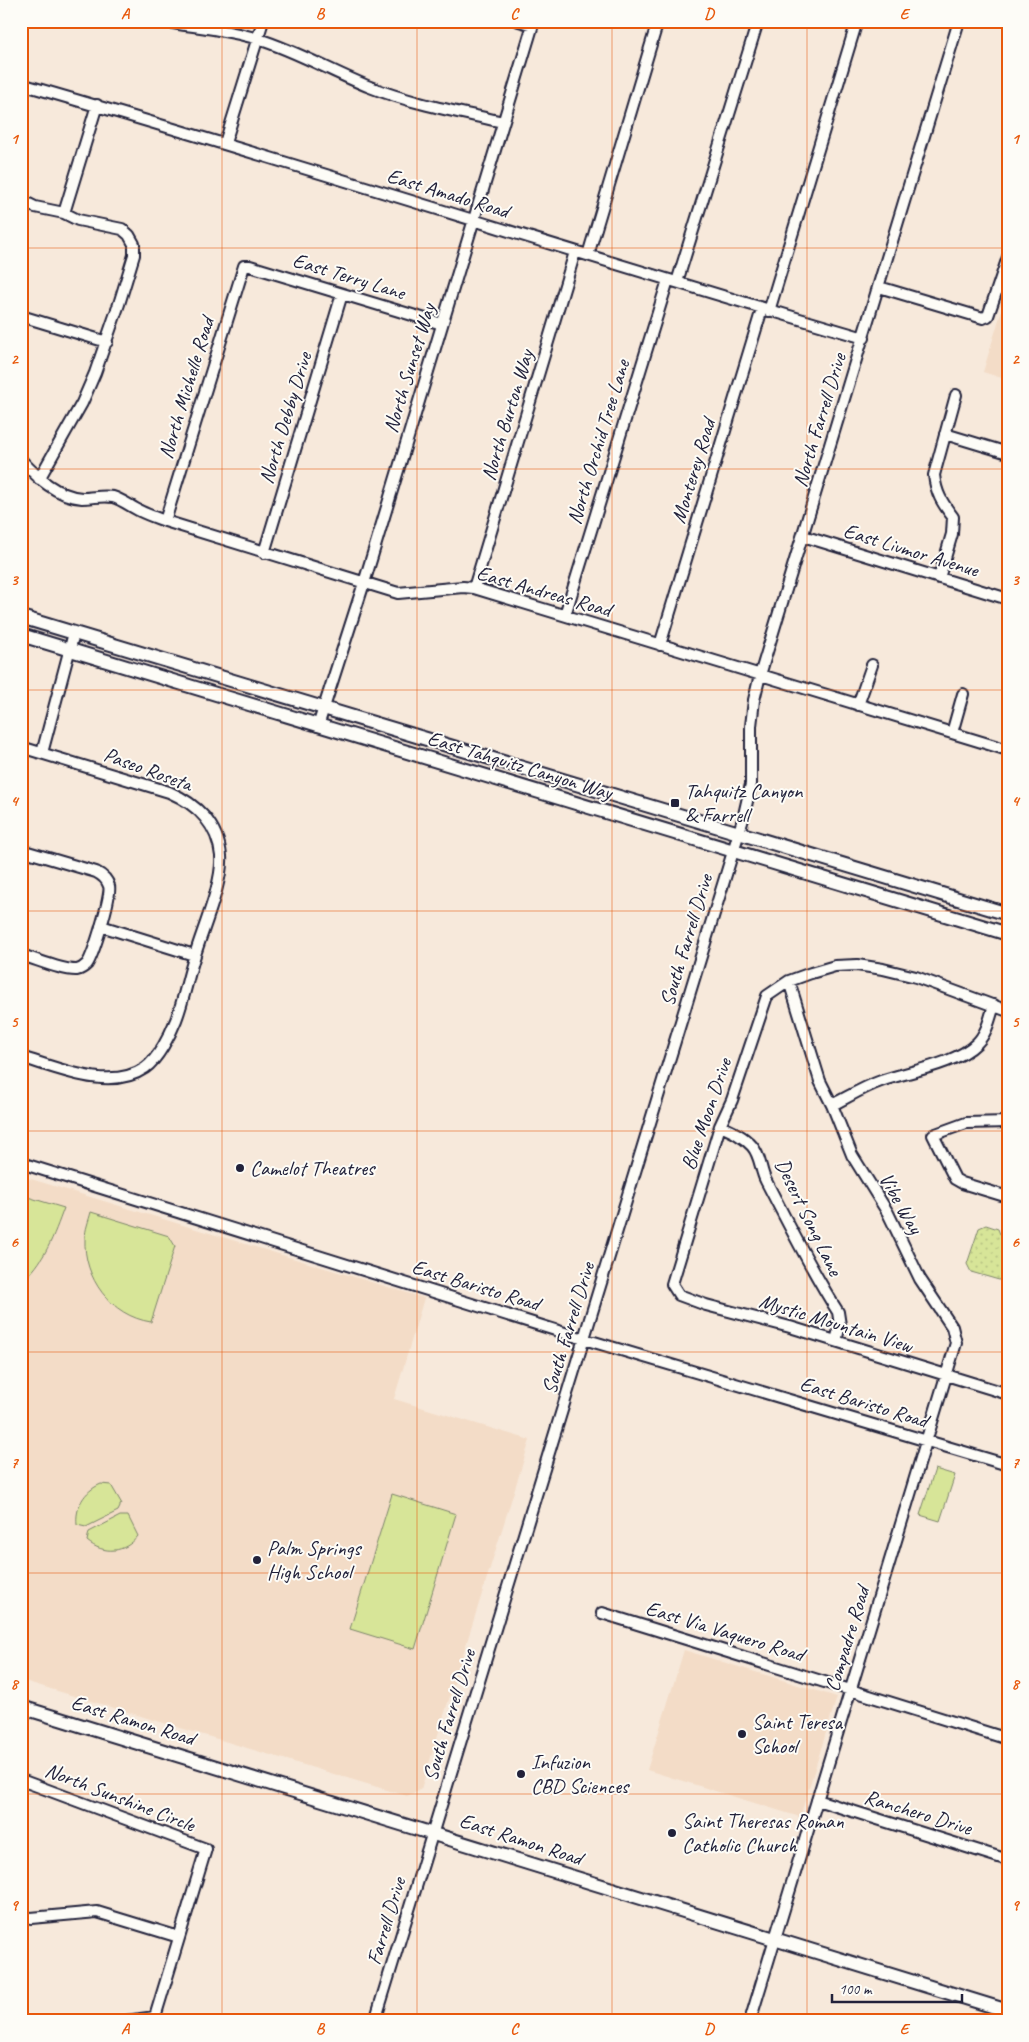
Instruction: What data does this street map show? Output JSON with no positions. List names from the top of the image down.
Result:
{
  "streets": {
    "main road": ["East Tahquitz Canyon Way", "East Ramon Road"],
    "street": [
      "East Amado Road",
      "East Terry Lane",
      "North Sunset Way",
      "North Michelle Road",
      "North Burton Way",
      "North Debby Drive",
      "North Farrell Drive",
      "North Orchid Tree Lane",
      "Monterey Road",
      "East Livmor Avenue",
      "East Andreas Road",
      "Paseo Roseta",
      "South Farrell Drive",
      "Blue Moon Drive",
      "Vibe Way",
      "Desert Song Lane",
      "East Baristo Road",
      "Mystic Mountain View",
      "East Via Vaquero Road",
      "Compadre Road",
      "North Sunshine Circle",
      "Ranchero Drive",
      "Farrell Drive"
    ]
  },
  "crossings": [
    ["East Amado Road", "North Sunset Way"],
    ["East Amado Road", "North Burton Way"],
    ["East Amado Road", "North Farrell Drive"],
    ["East Amado Road", "North Orchid Tree Lane"],
    ["East Amado Road", "Monterey Road"],
    ["East Terry Lane", "North Sunset Way"],
    ["East Terry Lane", "North Michelle Road"],
    ["East Terry Lane", "North Debby Drive"],
    ["North Sunset Way", "East Andreas Road"],
    ["North Sunset Way", "East Tahquitz Canyon Way"],
    ["North Michelle Road", "East Andreas Road"],
    ["North Burton Way", "East Andreas Road"],
    ["North Debby Drive", "East Andreas Road"],
    ["North Farrell Drive", "East Livmor Avenue"],
    ["North Farrell Drive", "East Andreas Road"],
    ["North Farrell Drive", "East Tahquitz Canyon Way"],
    ["North Farrell Drive", "South Farrell Drive"],
    ["North Orchid Tree Lane", "East Andreas Road"],
    ["Monterey Road", "East Andreas Road"],
    ["East Tahquitz Canyon Way", "South Farrell Drive"],
    ["South Farrell Drive", "East Baristo Road"],
    ["South Farrell Drive", "East Ramon Road"],
    ["South Farrell Drive", "Farrell Drive"],
    ["Blue Moon Drive", "Vibe Way"],
    ["Blue Moon Drive", "Desert Song Lane"],
    ["Blue Moon Drive", "Mystic Mountain View"],
    ["Vibe Way", "East Baristo Road"],
    ["Vibe Way", "Mystic Mountain View"],
    ["Vibe Way", "Compadre Road"],
    ["Desert Song Lane", "Mystic Mountain View"],
    ["East Baristo Road", "Compadre Road"],
    ["East Via Vaquero Road", "Compadre Road"],
    ["Compadre Road", "East Ramon Road"],
    ["Compadre Road", "Ranchero Drive"],
    ["East Ramon Road", "Farrell Drive"]
  ],
  "places": {
    "transit": ["Tahquitz Canyon & Farrell"],
    "other": [
      "Camelot Theatres",
      "Palm Springs High School",
      "Saint Teresa School",
      "Infuzion CBD Sciences",
      "Saint Theresas Roman Catholic Church"
    ]
  },
  "scale_bar": "100 m",
  "grid": {
    "columns": [
      "A",
      "B",
      "C",
      "D",
      "E"
    ],
    "rows": [
      "1",
      "2",
      "3",
      "4",
      "5",
      "6",
      "7",
      "8",
      "9"
    ]
  }
}
